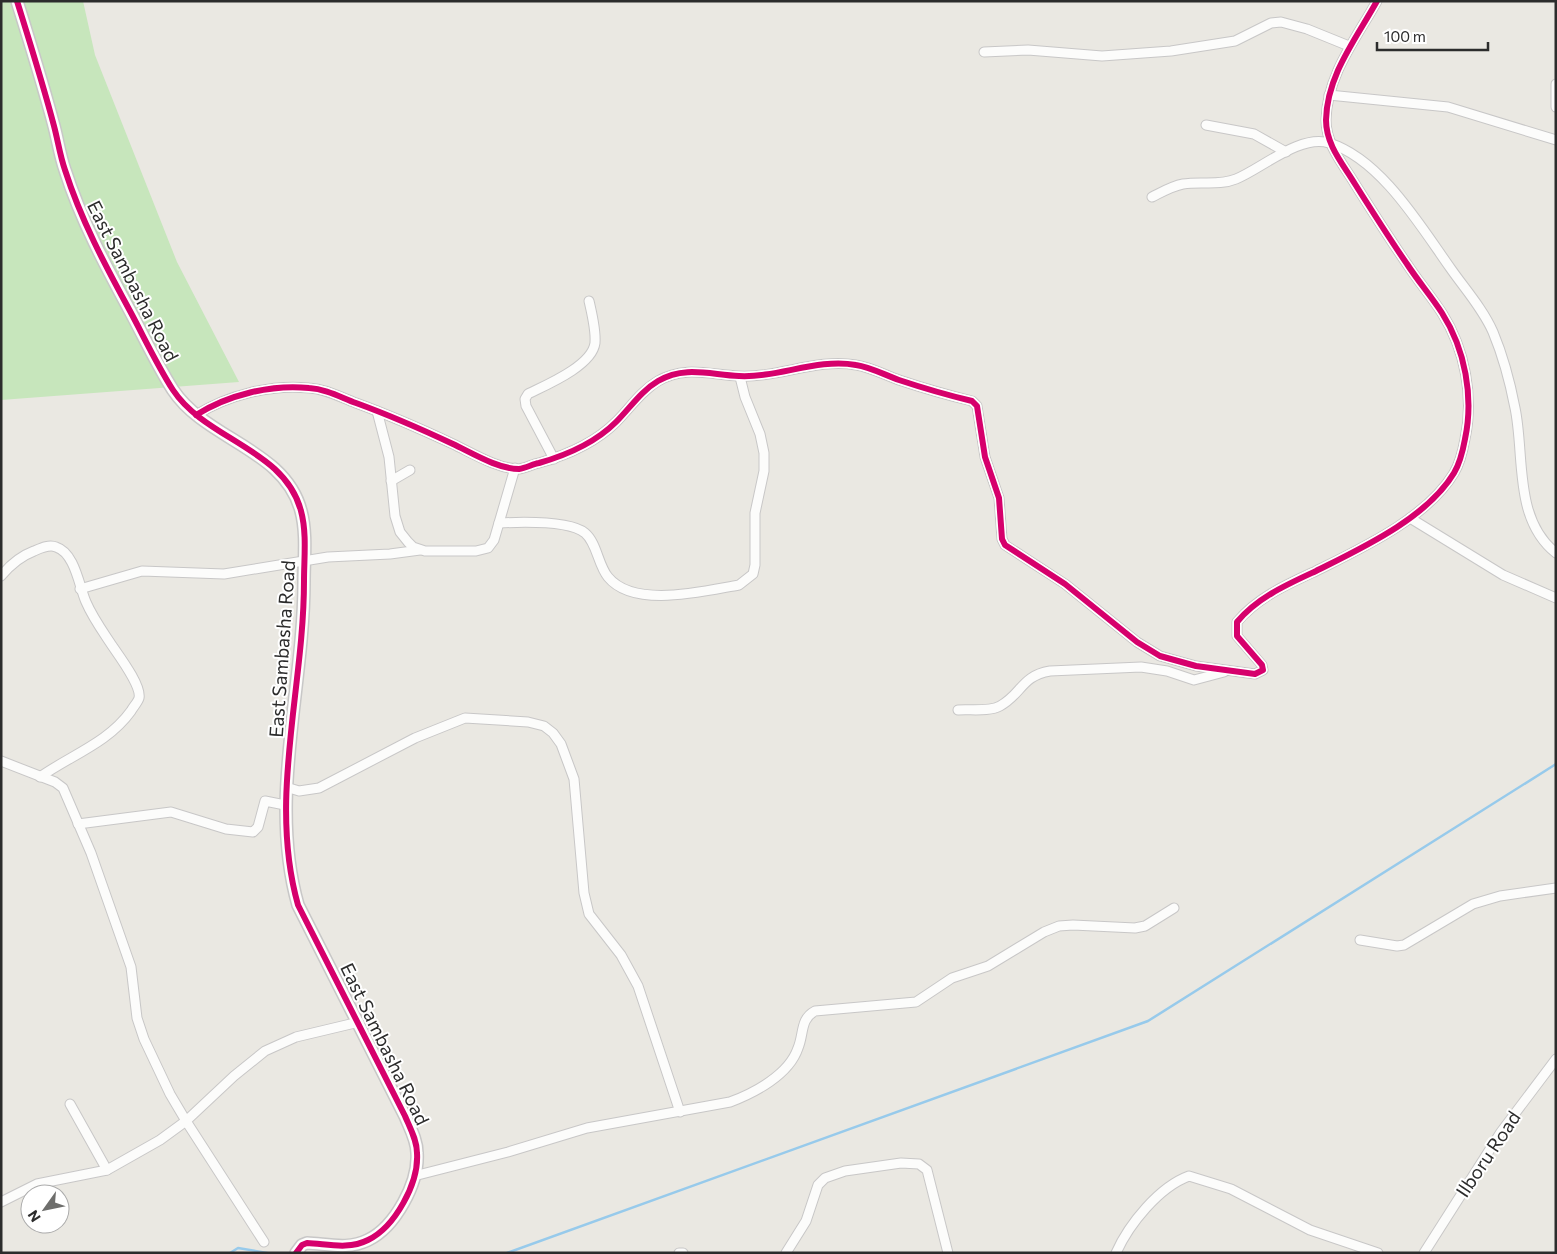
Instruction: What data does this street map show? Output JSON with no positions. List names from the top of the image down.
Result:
{
  "streets": {
    "street": ["East Sambasha Road", "Ilboru Road"]
  },
  "scale_bar": "100 m",
  "north": "bottom left"
}
